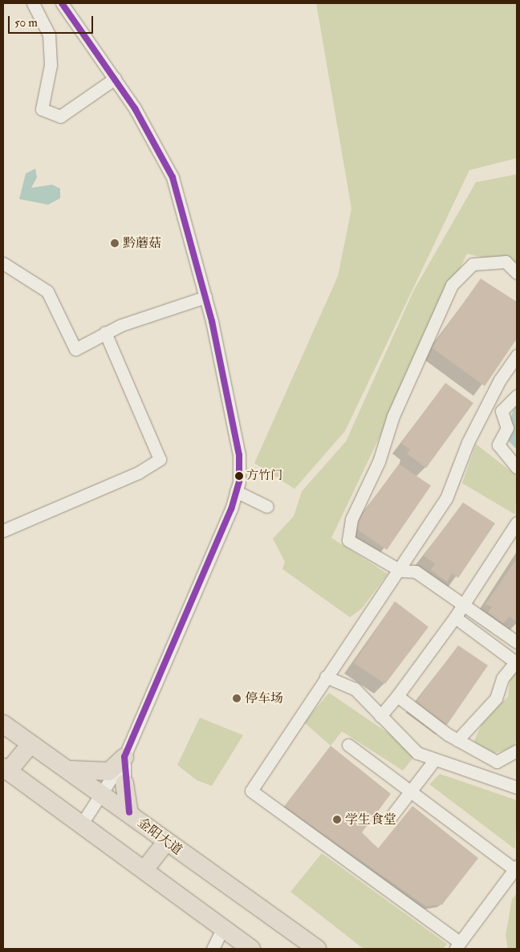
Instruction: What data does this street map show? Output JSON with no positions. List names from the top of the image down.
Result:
{
  "streets": {
    "main road": ["金阳大道"]
  },
  "places": [
    "黔蘑菇",
    "方竹门",
    "停车场",
    "学生食堂"
  ],
  "scale_bar": "50 m"
}
